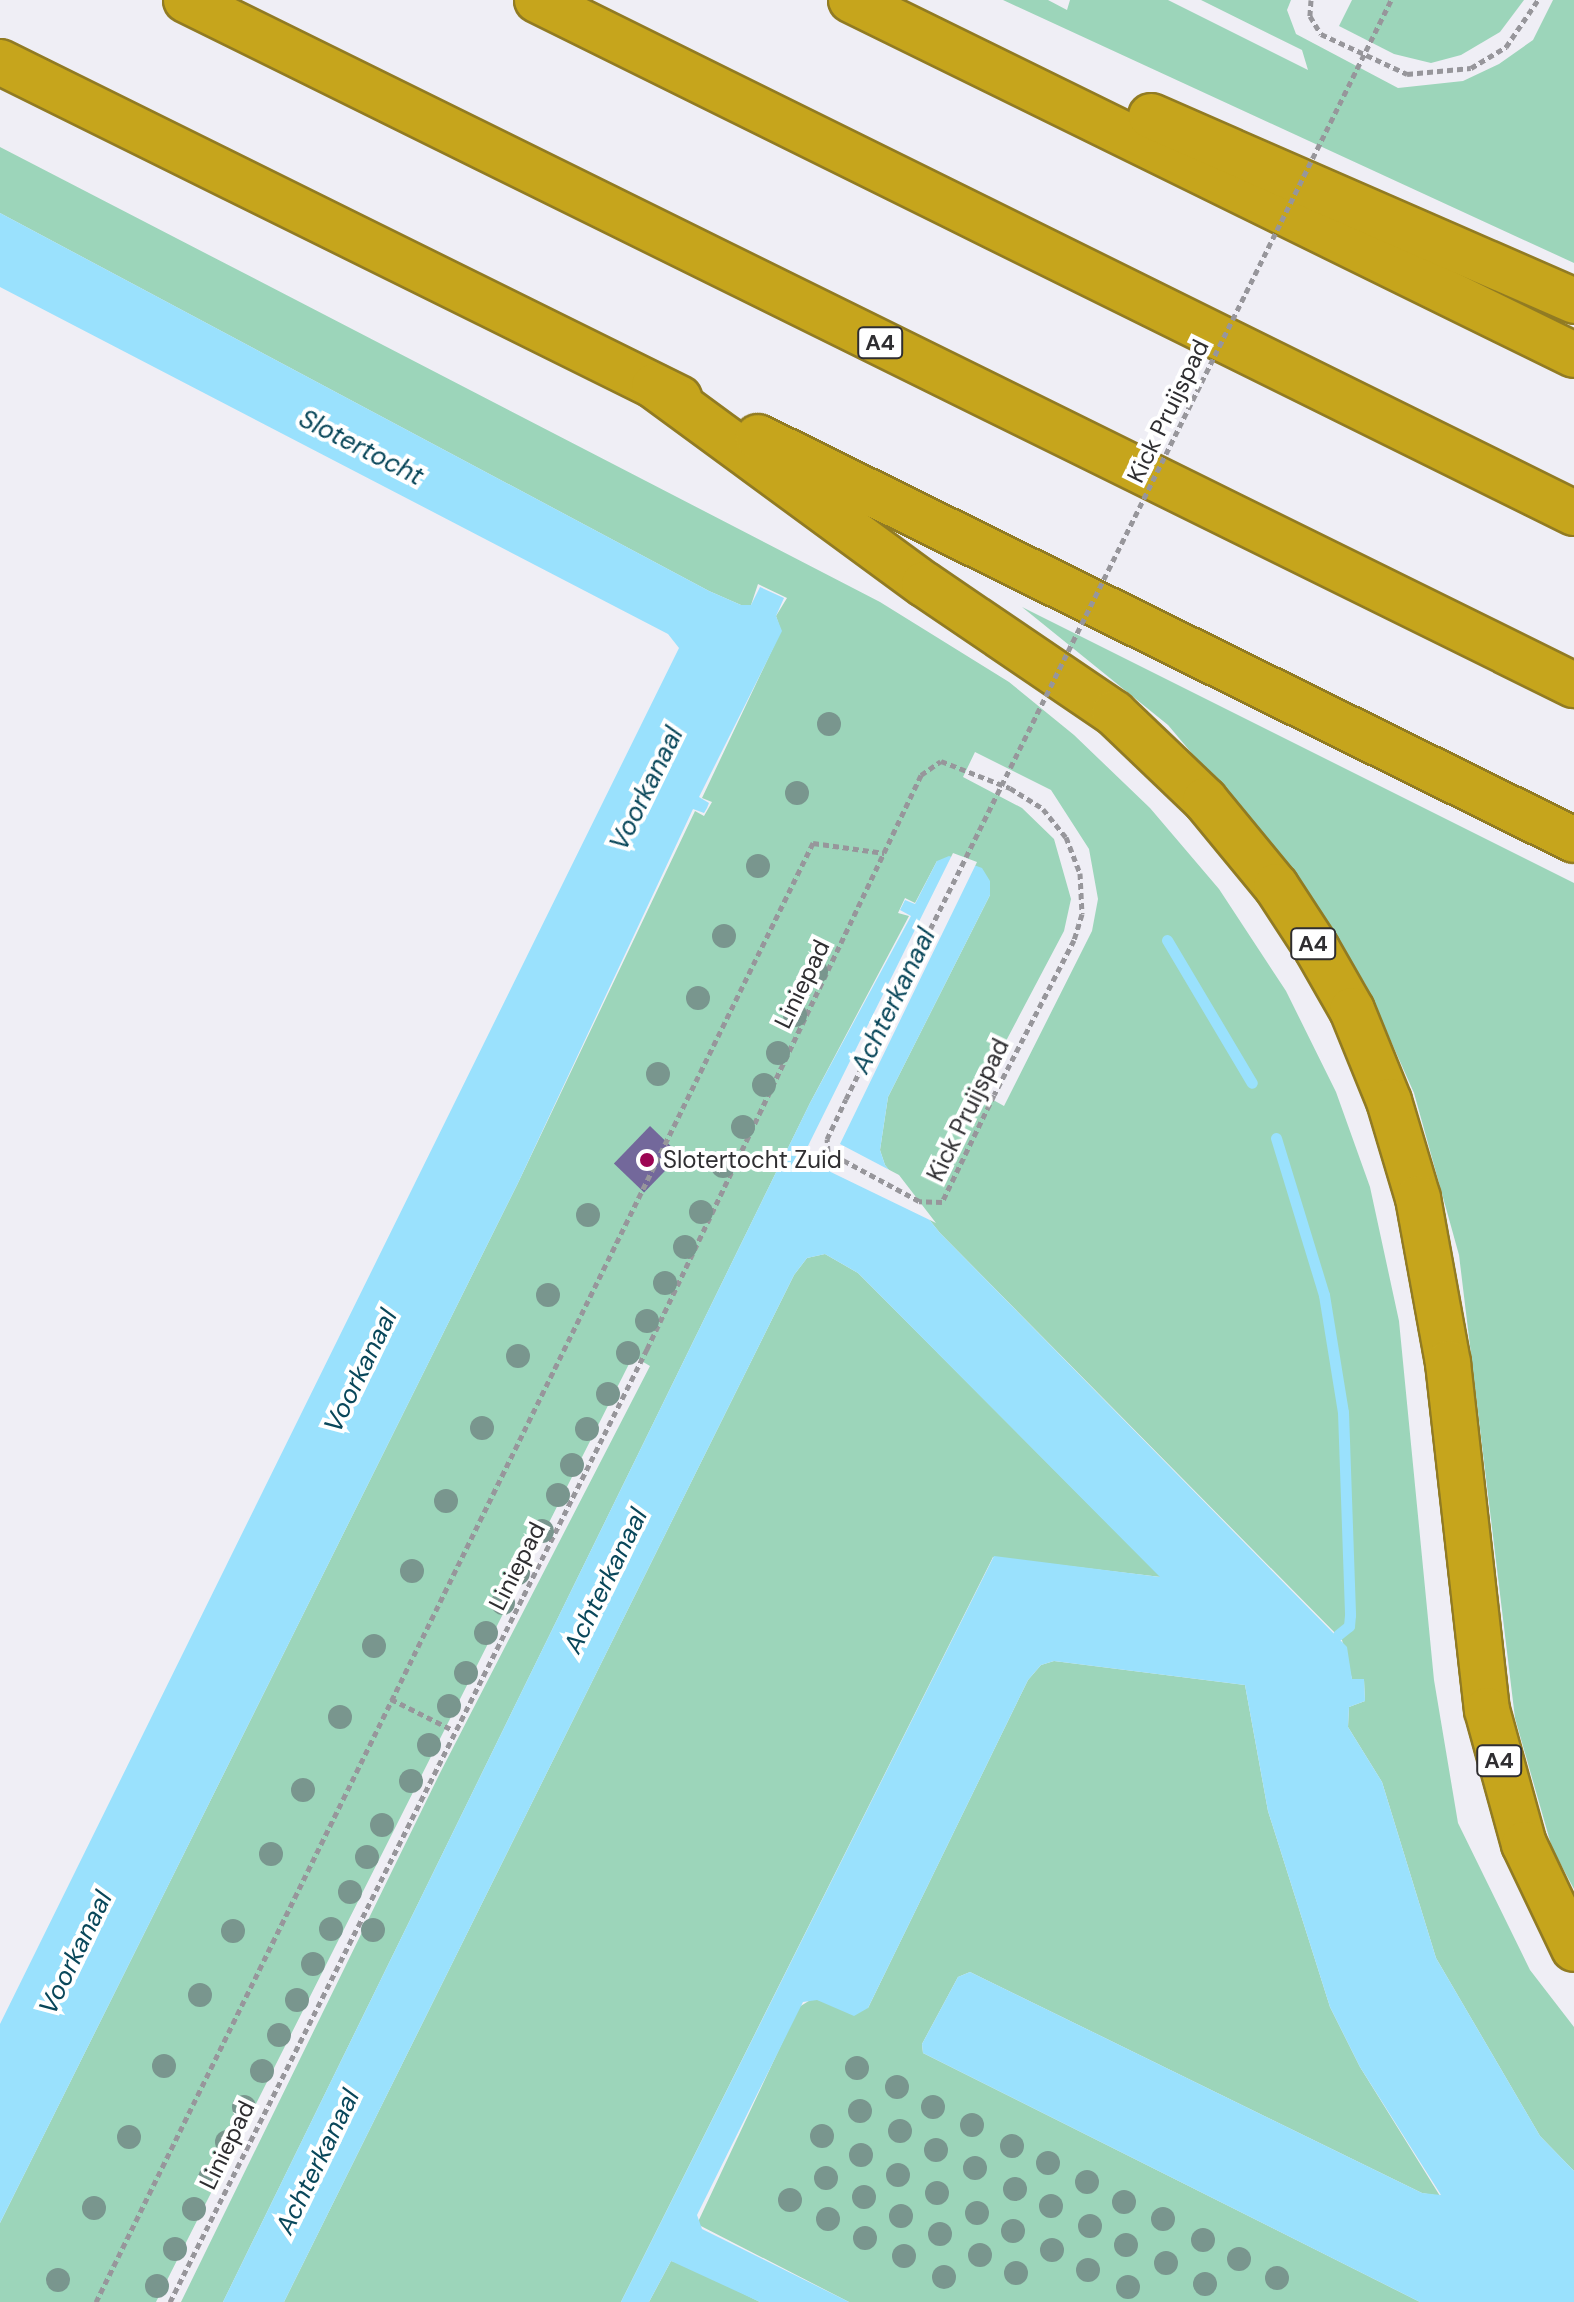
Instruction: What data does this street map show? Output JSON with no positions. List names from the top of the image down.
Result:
{
  "streets": {
    "highway": ["A4"],
    "path": ["Kick Pruijspad", "Liniepad"]
  },
  "crossings": [
    ["Kick Pruijspad", "Liniepad"]
  ],
  "water": ["Slotertocht", "Voorkanaal", "Achterkanaal"],
  "places": ["Slotertocht Zuid"]
}
